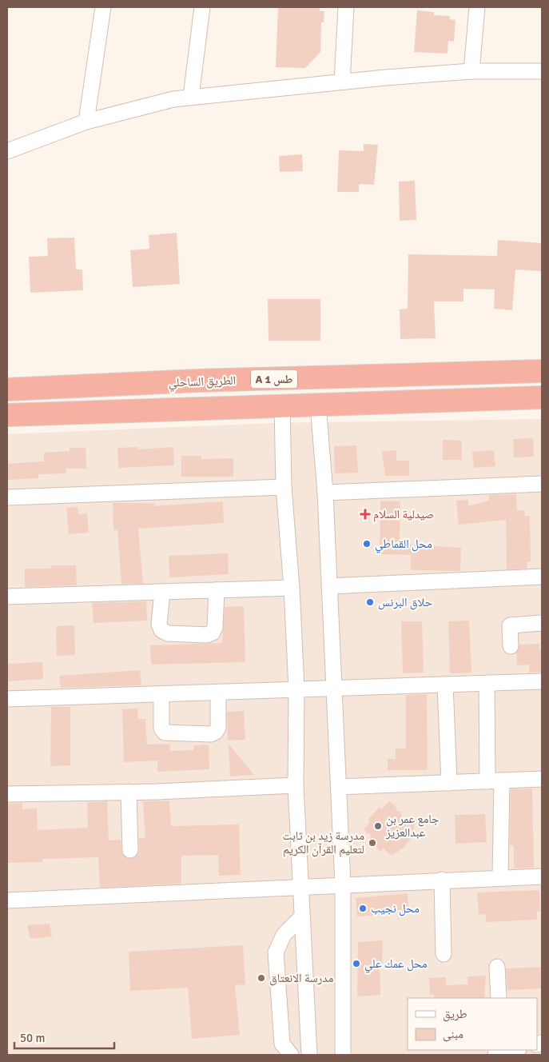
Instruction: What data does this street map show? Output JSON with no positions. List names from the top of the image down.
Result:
{
  "streets": {
    "highway": ["A 1 طس", "الطريق الساحلي"]
  },
  "places": {
    "health": ["صيدلية السلام"],
    "other": [
      "محل القماطي",
      "حلاق البرنس",
      "جامع عمر بن عبدالعزيز",
      "مدرسة زيد بن ثابت لتعليم القرآن الكريم",
      "محل نجيب",
      "محل عمك علي",
      "مدرسة الانعتاق"
    ]
  },
  "legend": ["طريق", "مبنى"],
  "scale_bar": "50 m"
}
